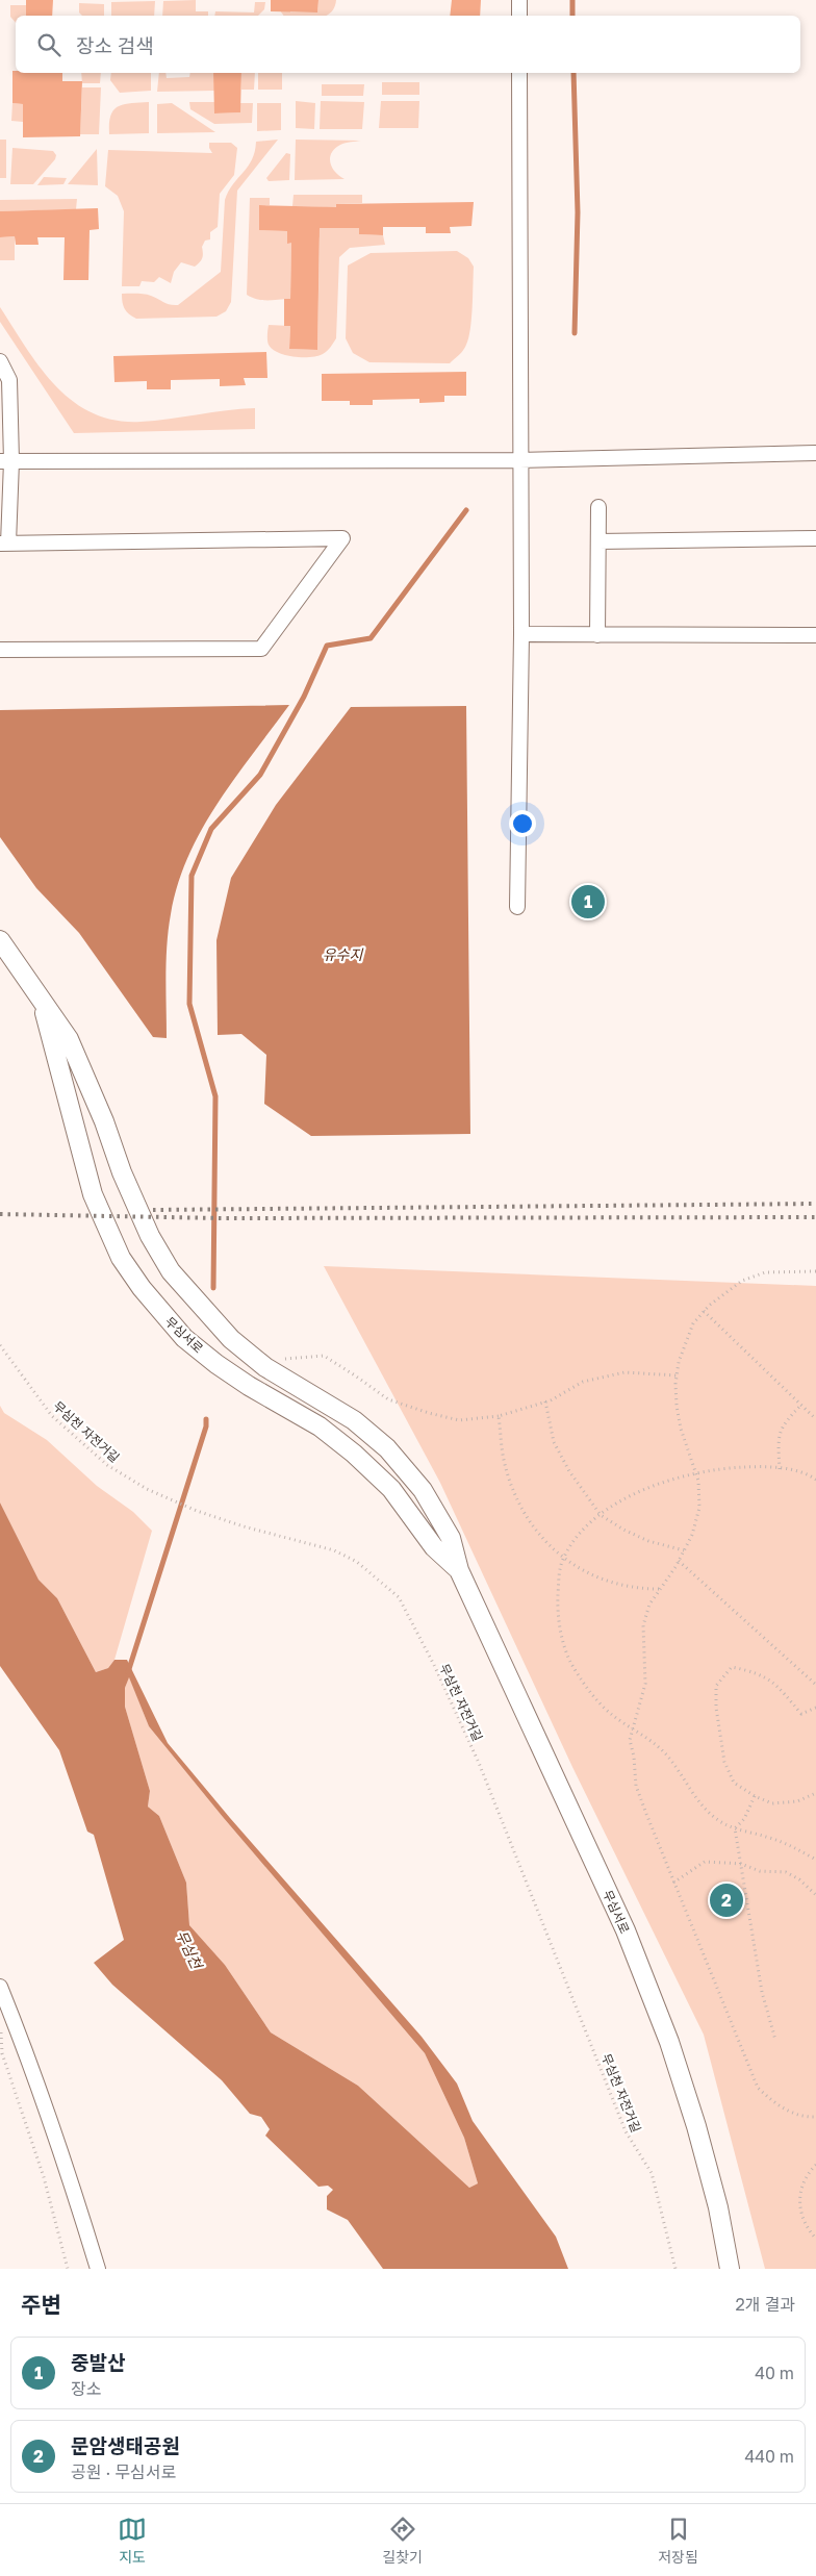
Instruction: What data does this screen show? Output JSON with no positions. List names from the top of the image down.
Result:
{
  "streets": {
    "street": ["무심서로"],
    "path": ["무심천 자전거길"]
  },
  "water": ["유수지", "무심천"],
  "page": {
    "search": "장소 검색",
    "pins": ["1", "2"],
    "heading": ["주변", "2개 결과"],
    "list": [
      {
        "mark": "1",
        "name": "중발산",
        "note": "장소",
        "value": "40 m"
      },
      {
        "mark": "2",
        "name": "문암생태공원",
        "note": "공원 · 무심서로",
        "value": "440 m"
      }
    ],
    "nav": ["지도", "길찾기", "저장됨"]
  }
}
